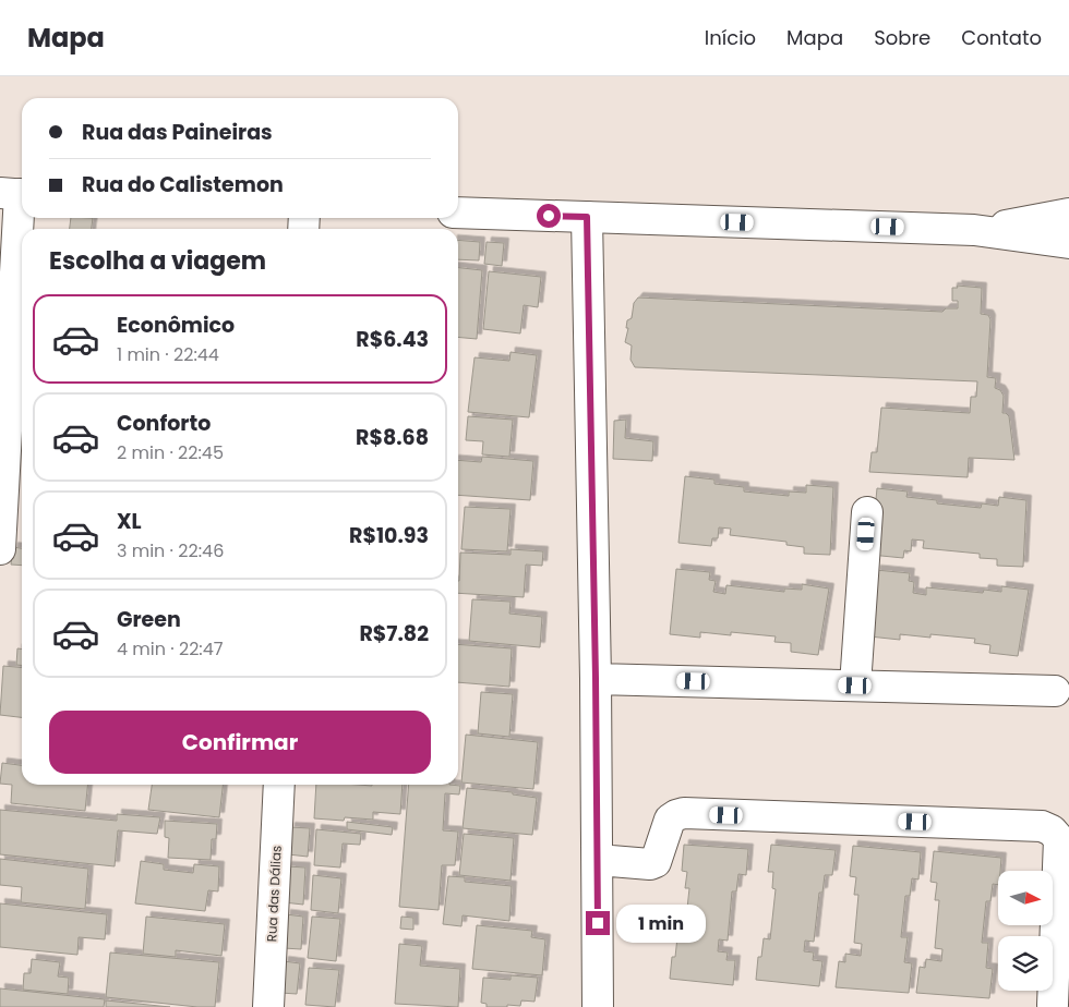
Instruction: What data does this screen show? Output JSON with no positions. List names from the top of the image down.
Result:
{
  "streets": {
    "street": ["Rua das Dálias"]
  },
  "north": "right",
  "page": {
    "header": "Mapa",
    "nav": [
      "Início",
      "Mapa",
      "Sobre",
      "Contato"
    ],
    "banner": ["Rua das Paineiras", "Rua do Calistemon"],
    "heading": "Escolha a viagem",
    "list": [
      {
        "name": "Econômico",
        "note": "1 min · 22:44",
        "value": "R$6.43"
      },
      {
        "name": "Conforto",
        "note": "2 min · 22:45",
        "value": "R$8.68"
      },
      {
        "name": "XL",
        "note": "3 min · 22:46",
        "value": "R$10.93"
      },
      {
        "name": "Green",
        "note": "4 min · 22:47",
        "value": "R$7.82"
      }
    ],
    "buttons": "Confirmar",
    "bubble": "1 min"
  }
}
